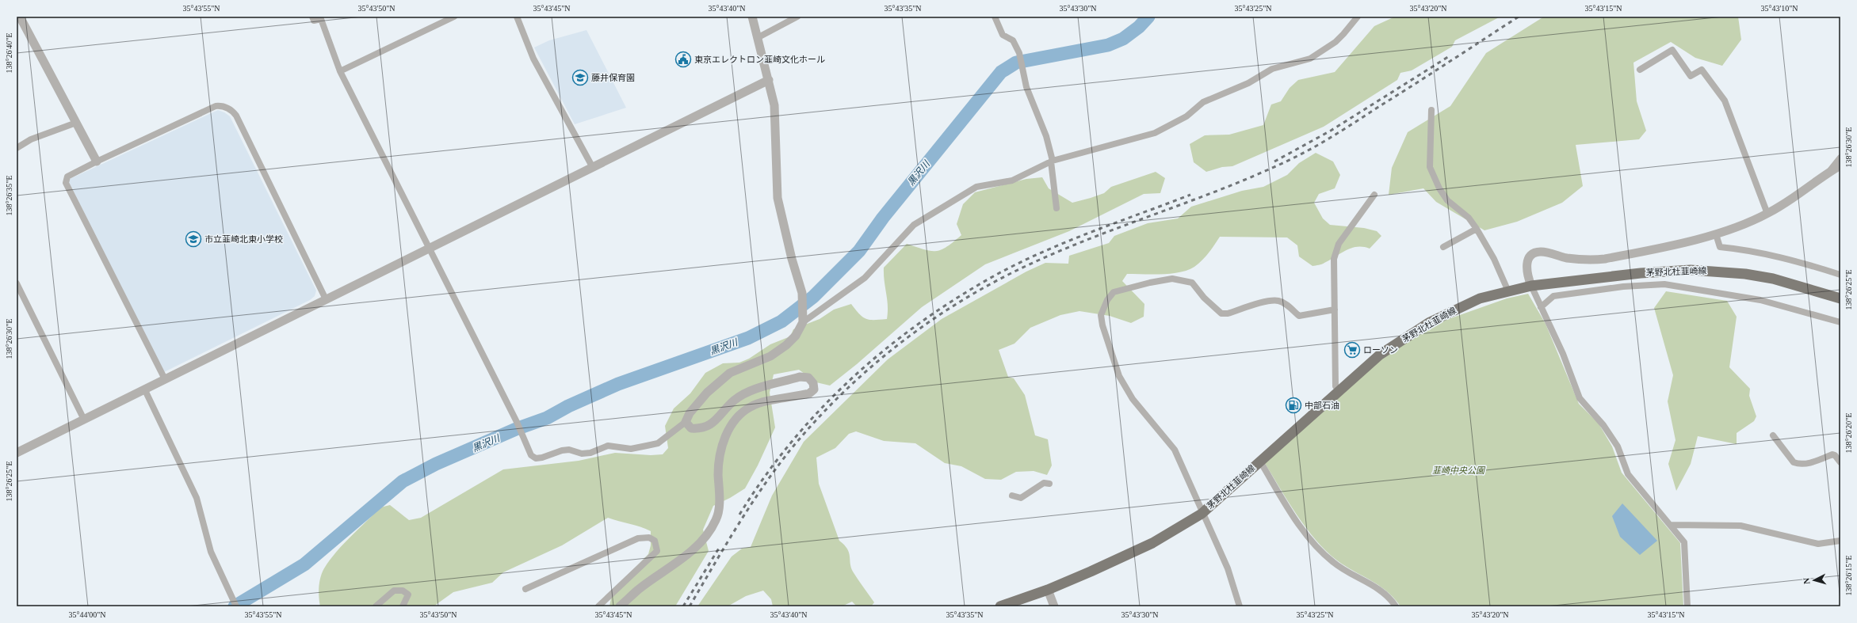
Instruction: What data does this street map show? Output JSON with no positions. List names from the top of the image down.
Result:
{
  "streets": {
    "main road": ["茅野北杜韮崎線"]
  },
  "water": ["黒沢川"],
  "parks": ["韮崎中央公園"],
  "places": {
    "public building": ["東京エレクトロン韮崎文化ホール"],
    "school or university": ["藤井保育園", "市立韮崎北東小学校"],
    "supermarket": ["ローソン"],
    "fuel station": ["中部石油"]
  },
  "north": "left",
  "coordinates": [
    "35°43'55\"N",
    "35°43'50\"N",
    "35°43'45\"N",
    "35°43'40\"N",
    "35°43'35\"N",
    "35°43'30\"N",
    "35°43'25\"N",
    "35°43'20\"N",
    "35°43'15\"N",
    "35°43'10\"N",
    "138°26'40\"E",
    "138°26'30\"E",
    "138°26'35\"E",
    "138°26'25\"E",
    "138°26'20\"E",
    "138°26'15\"E",
    "35°44'00\"N"
  ]
}
